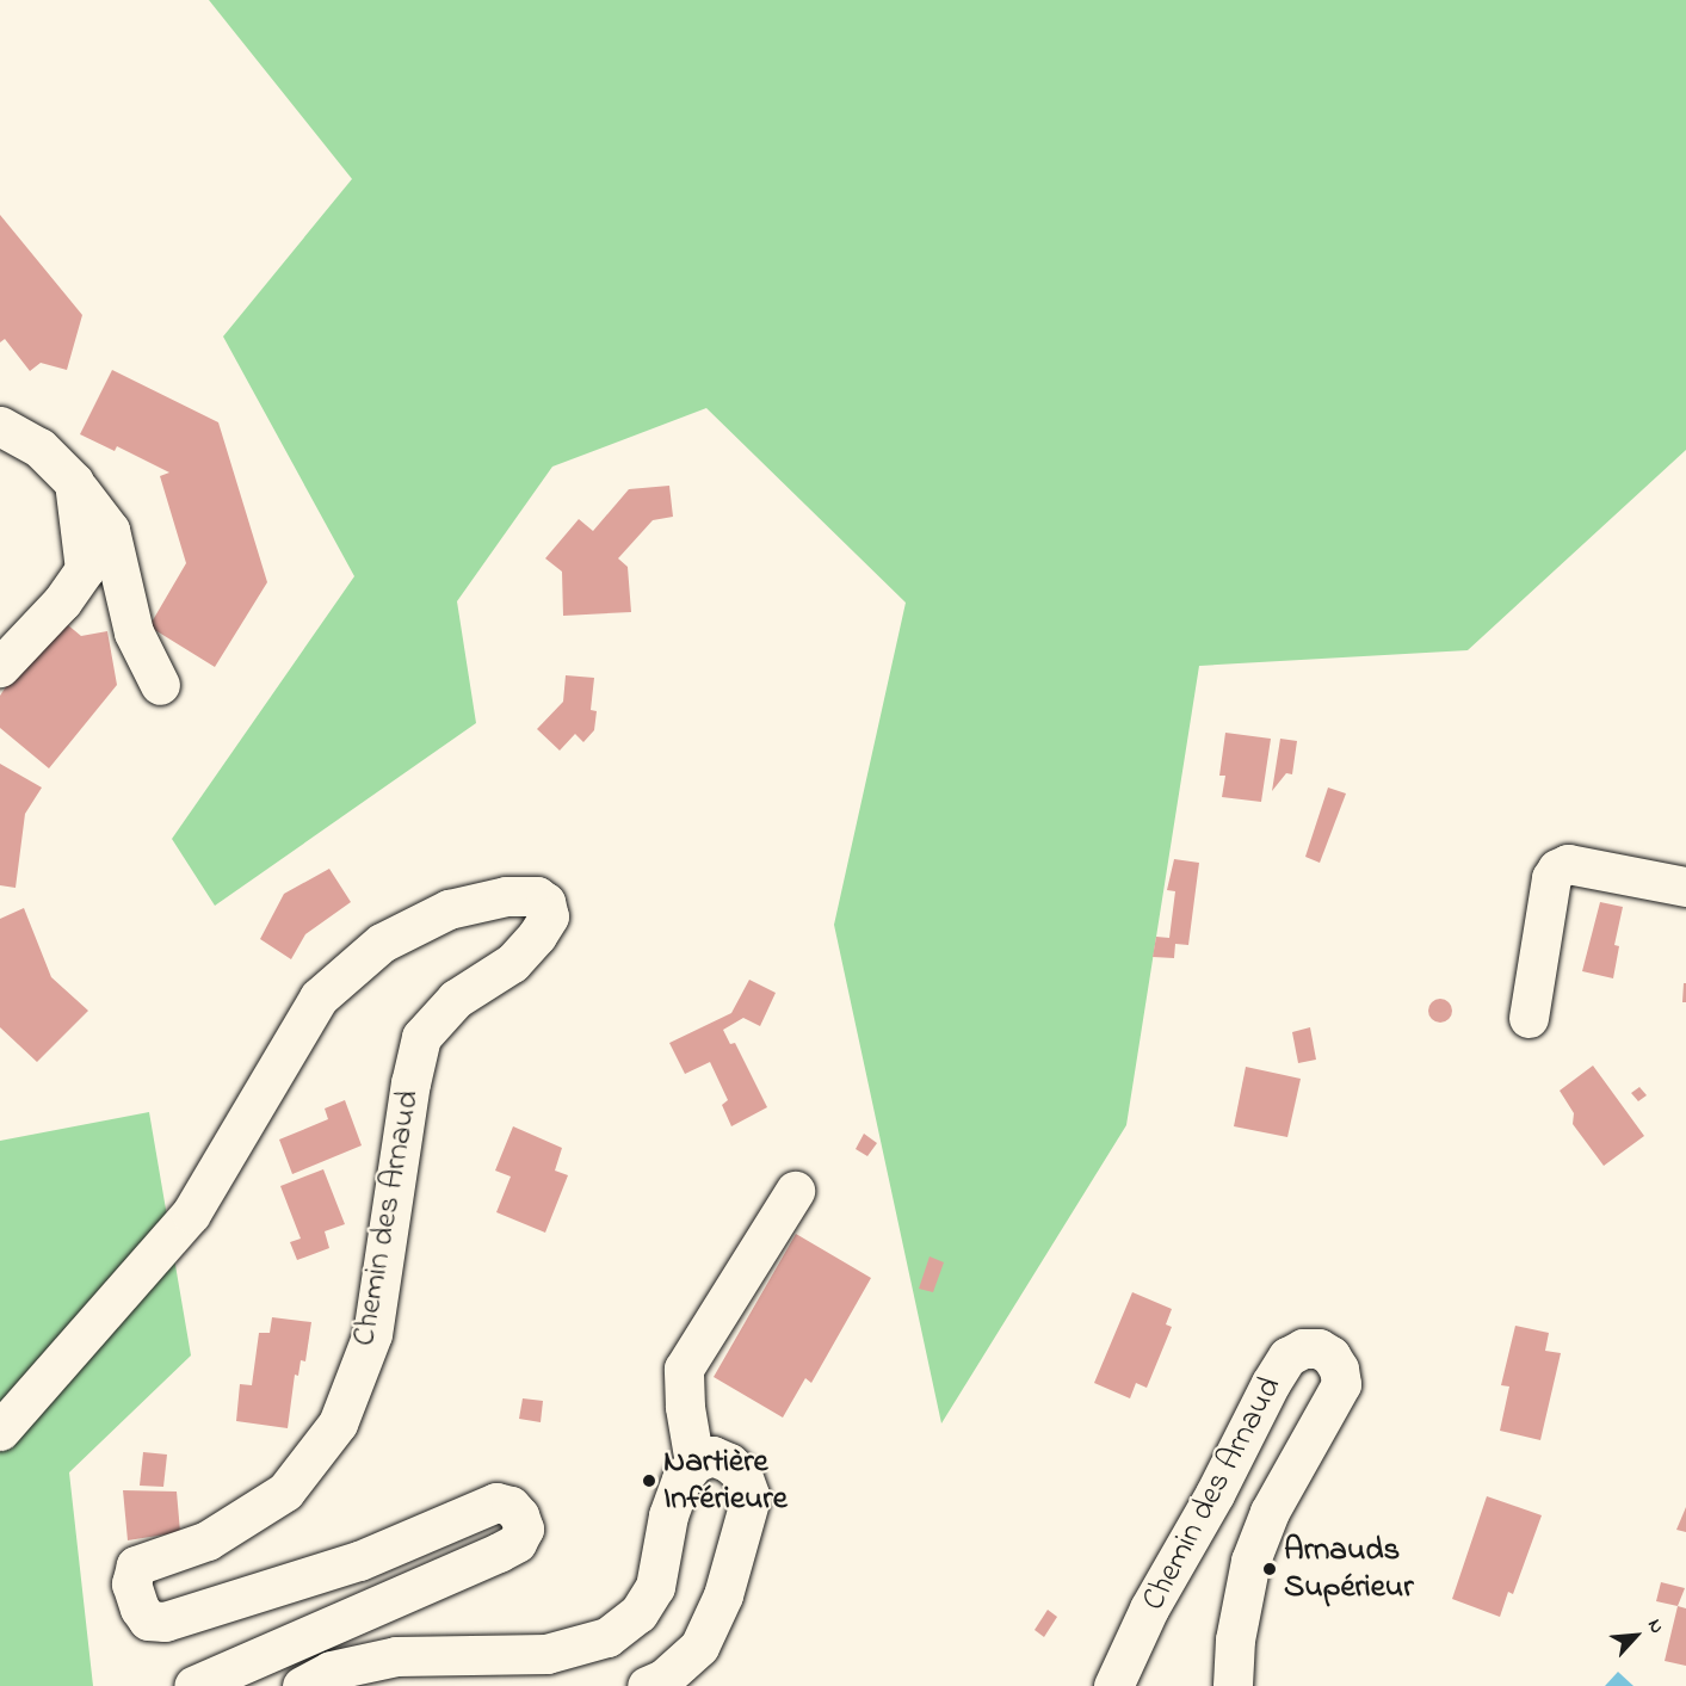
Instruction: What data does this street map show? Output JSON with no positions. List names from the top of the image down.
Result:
{
  "streets": {
    "street": ["Chemin des Arnaud"]
  },
  "places": ["Nartière Inférieure", "Arnauds Supérieur"],
  "north": "top right"
}
